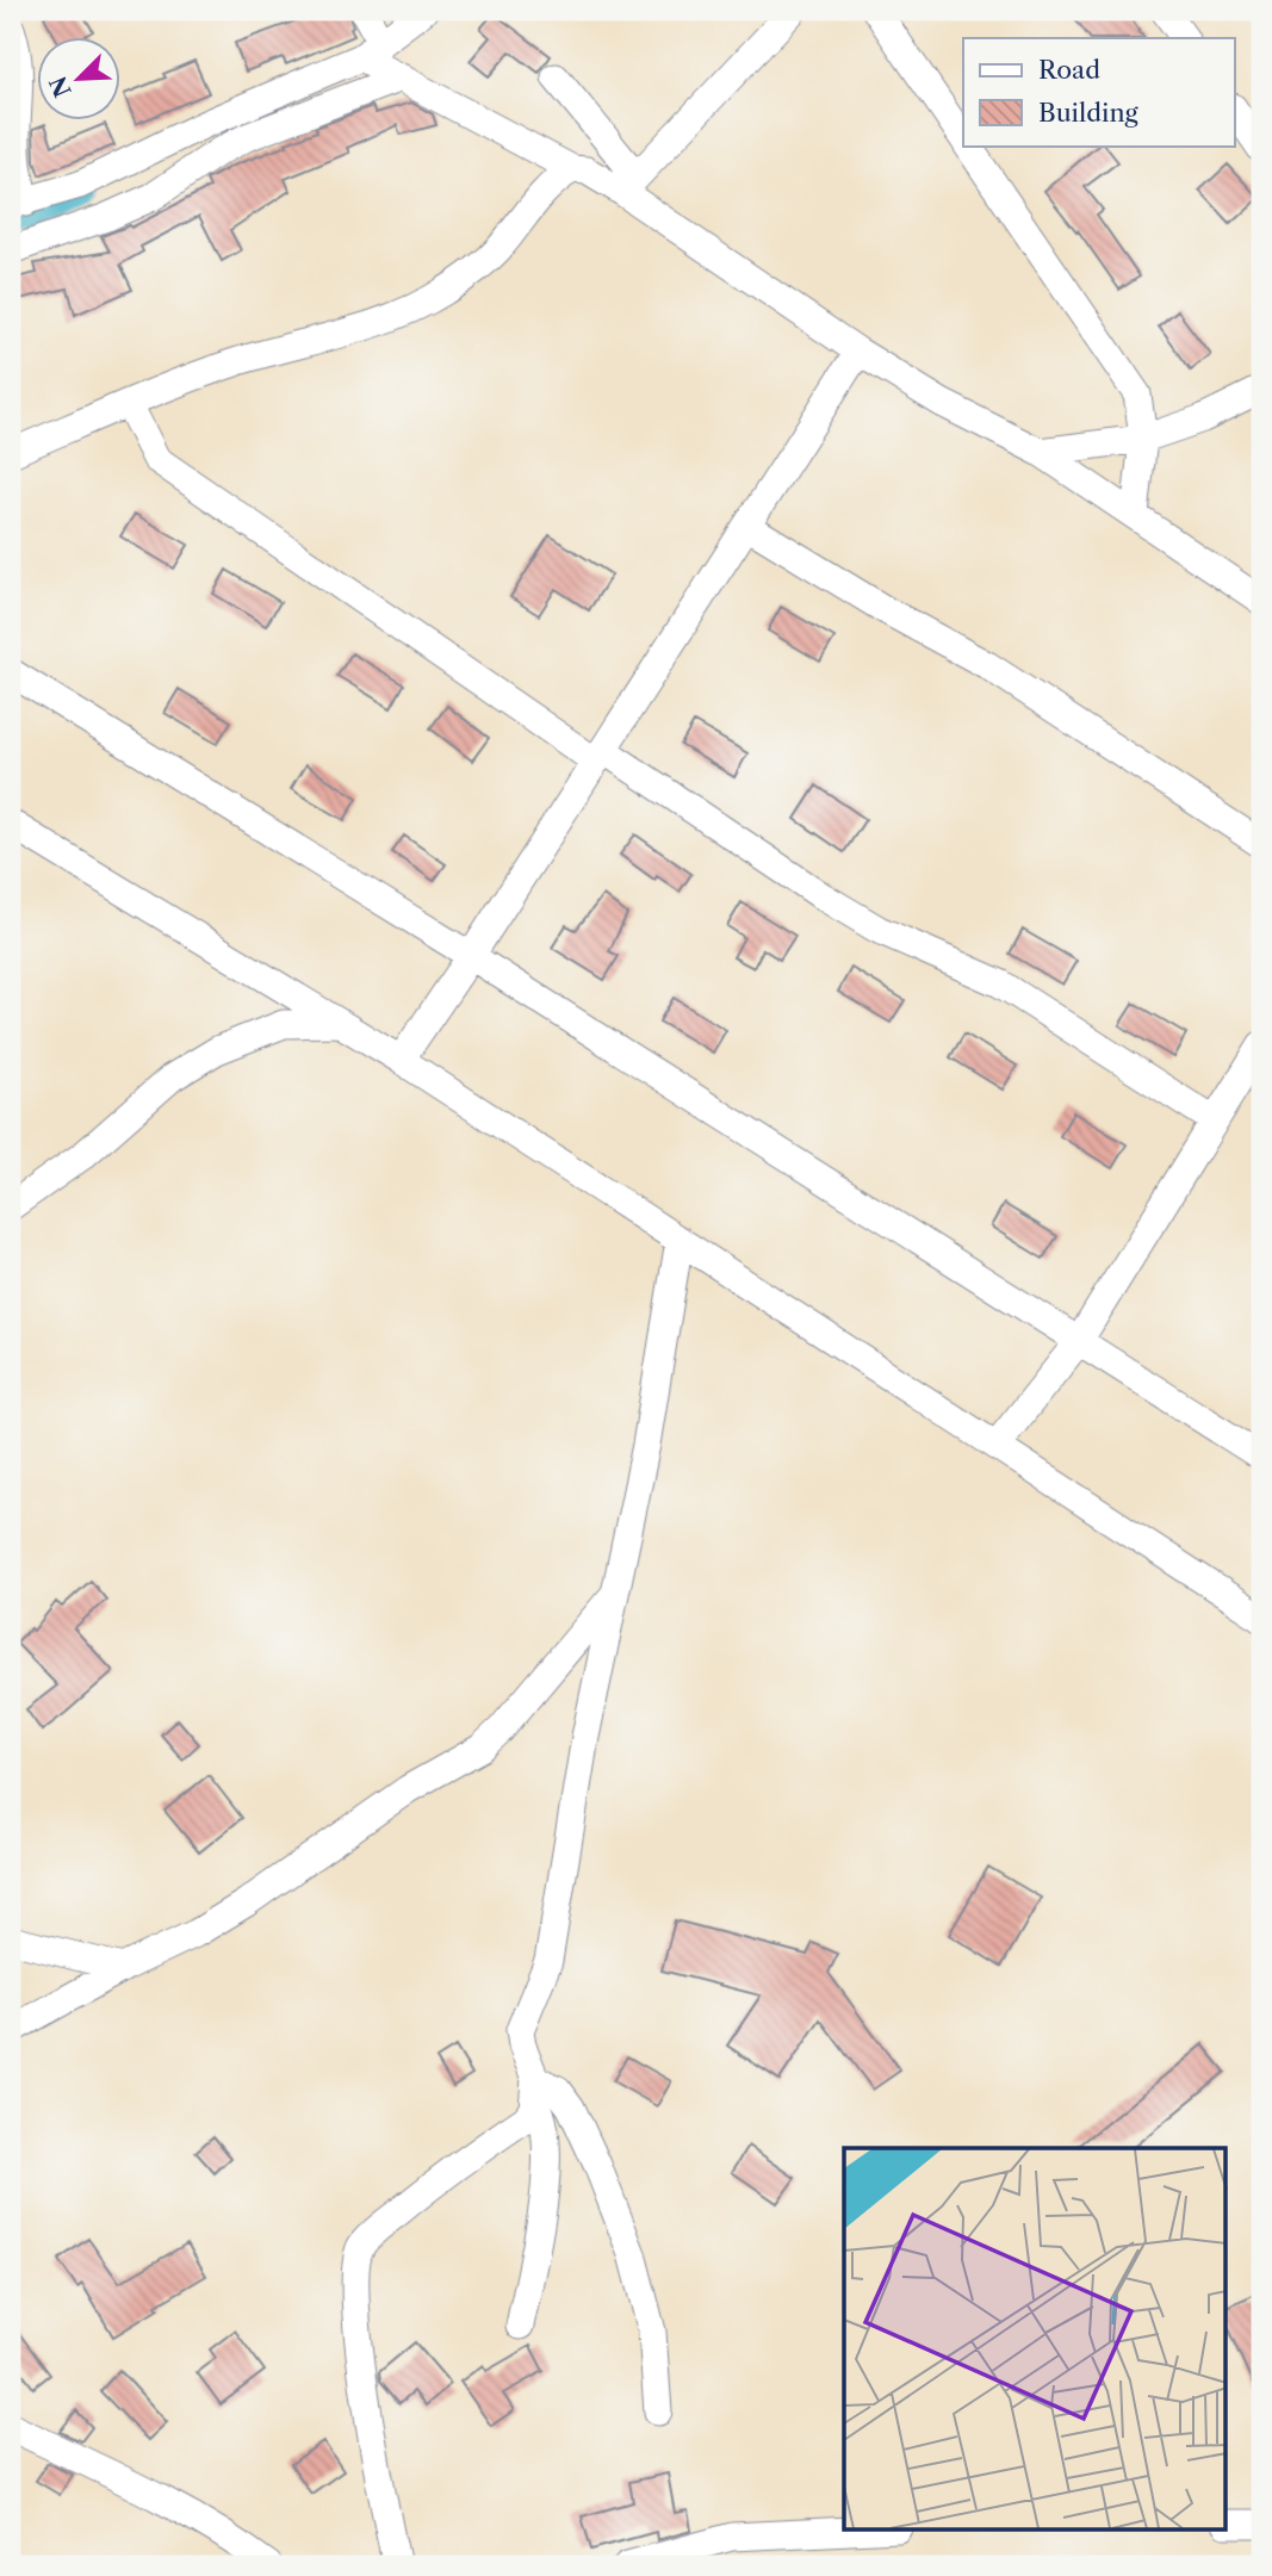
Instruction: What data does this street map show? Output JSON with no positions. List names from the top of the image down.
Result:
{
  "legend": ["Road", "Building"],
  "north": "bottom left"
}
